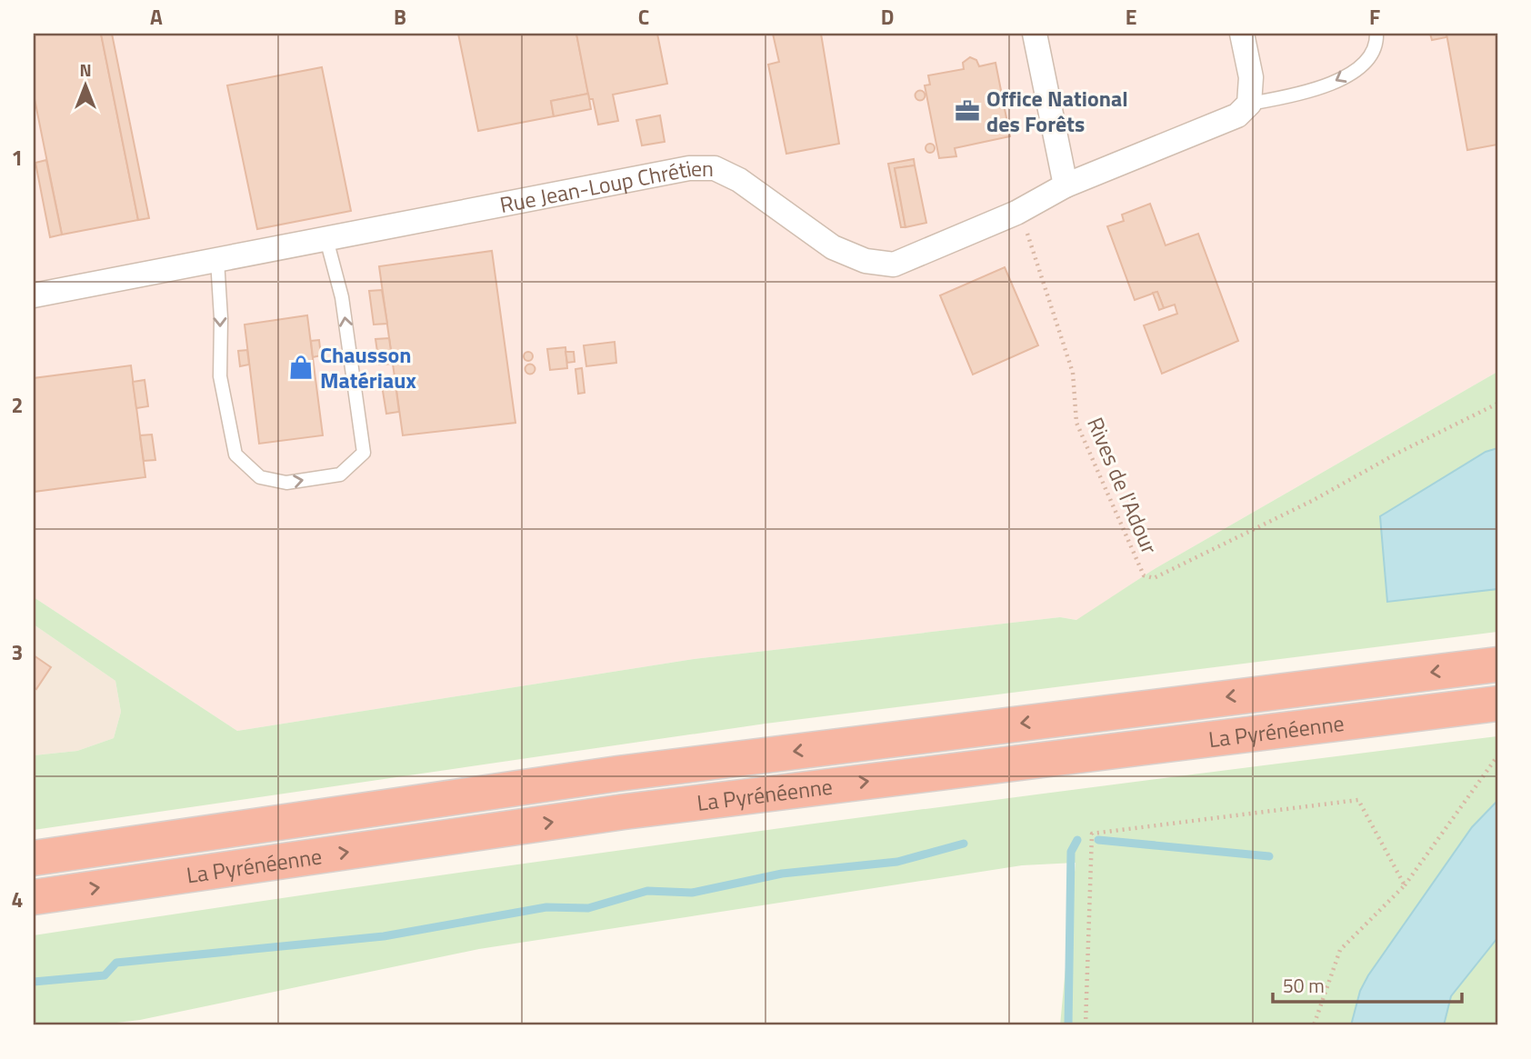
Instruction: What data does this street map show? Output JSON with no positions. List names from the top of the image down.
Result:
{
  "streets": {
    "highway": ["La Pyrénéenne"],
    "street": ["Rue Jean-Loup Chrétien"],
    "path": ["Rives de l'Adour"]
  },
  "crossings": [
    ["Rue Jean-Loup Chrétien", "Rives de l'Adour"]
  ],
  "places": {
    "office": ["Office National des Forêts"],
    "shop": ["Chausson Matériaux"]
  },
  "scale_bar": "50 m",
  "north": "top",
  "grid": {
    "columns": [
      "A",
      "B",
      "C",
      "D",
      "E",
      "F"
    ],
    "rows": [
      "1",
      "2",
      "3",
      "4"
    ]
  }
}
